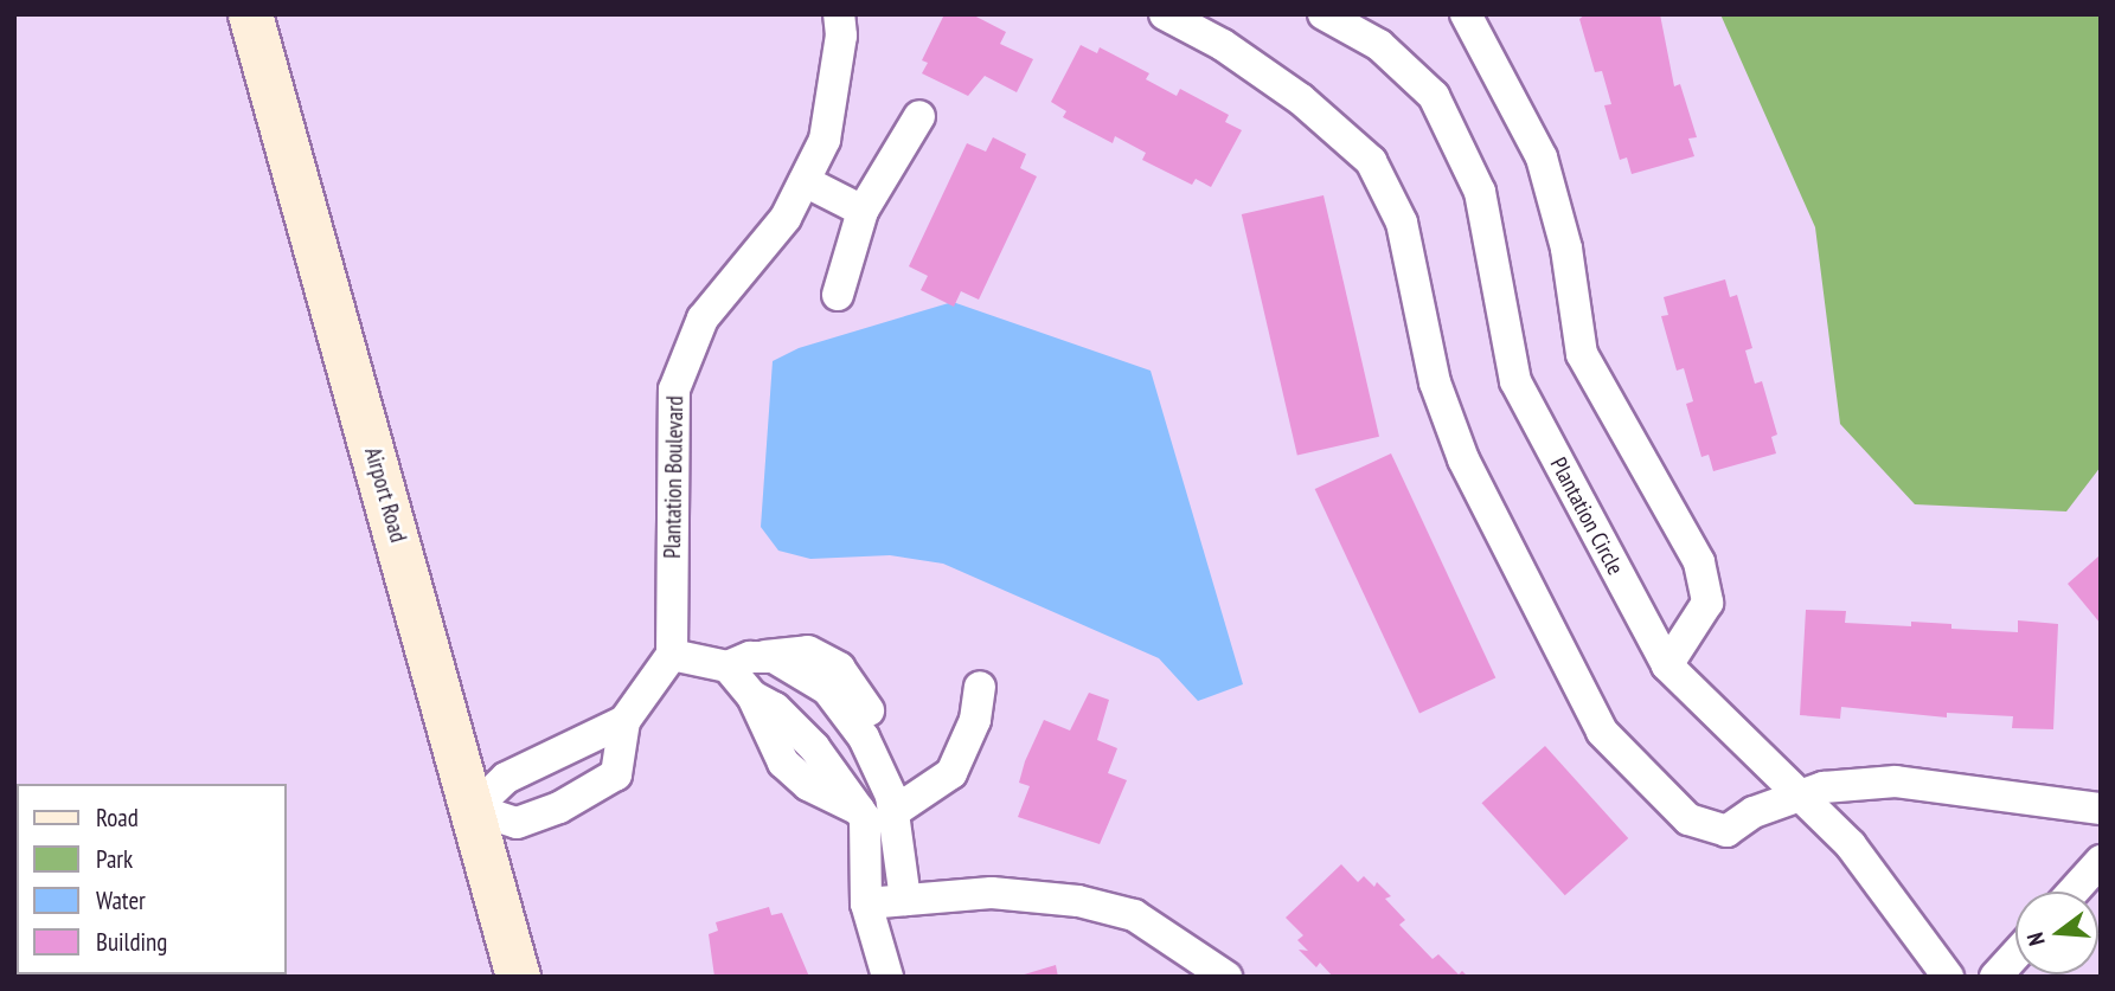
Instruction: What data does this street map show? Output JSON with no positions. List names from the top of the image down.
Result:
{
  "streets": {
    "street": ["Plantation Boulevard", "Airport Road", "Plantation Circle"]
  },
  "legend": [
    "Road",
    "Park",
    "Water",
    "Building"
  ],
  "north": "left"
}
